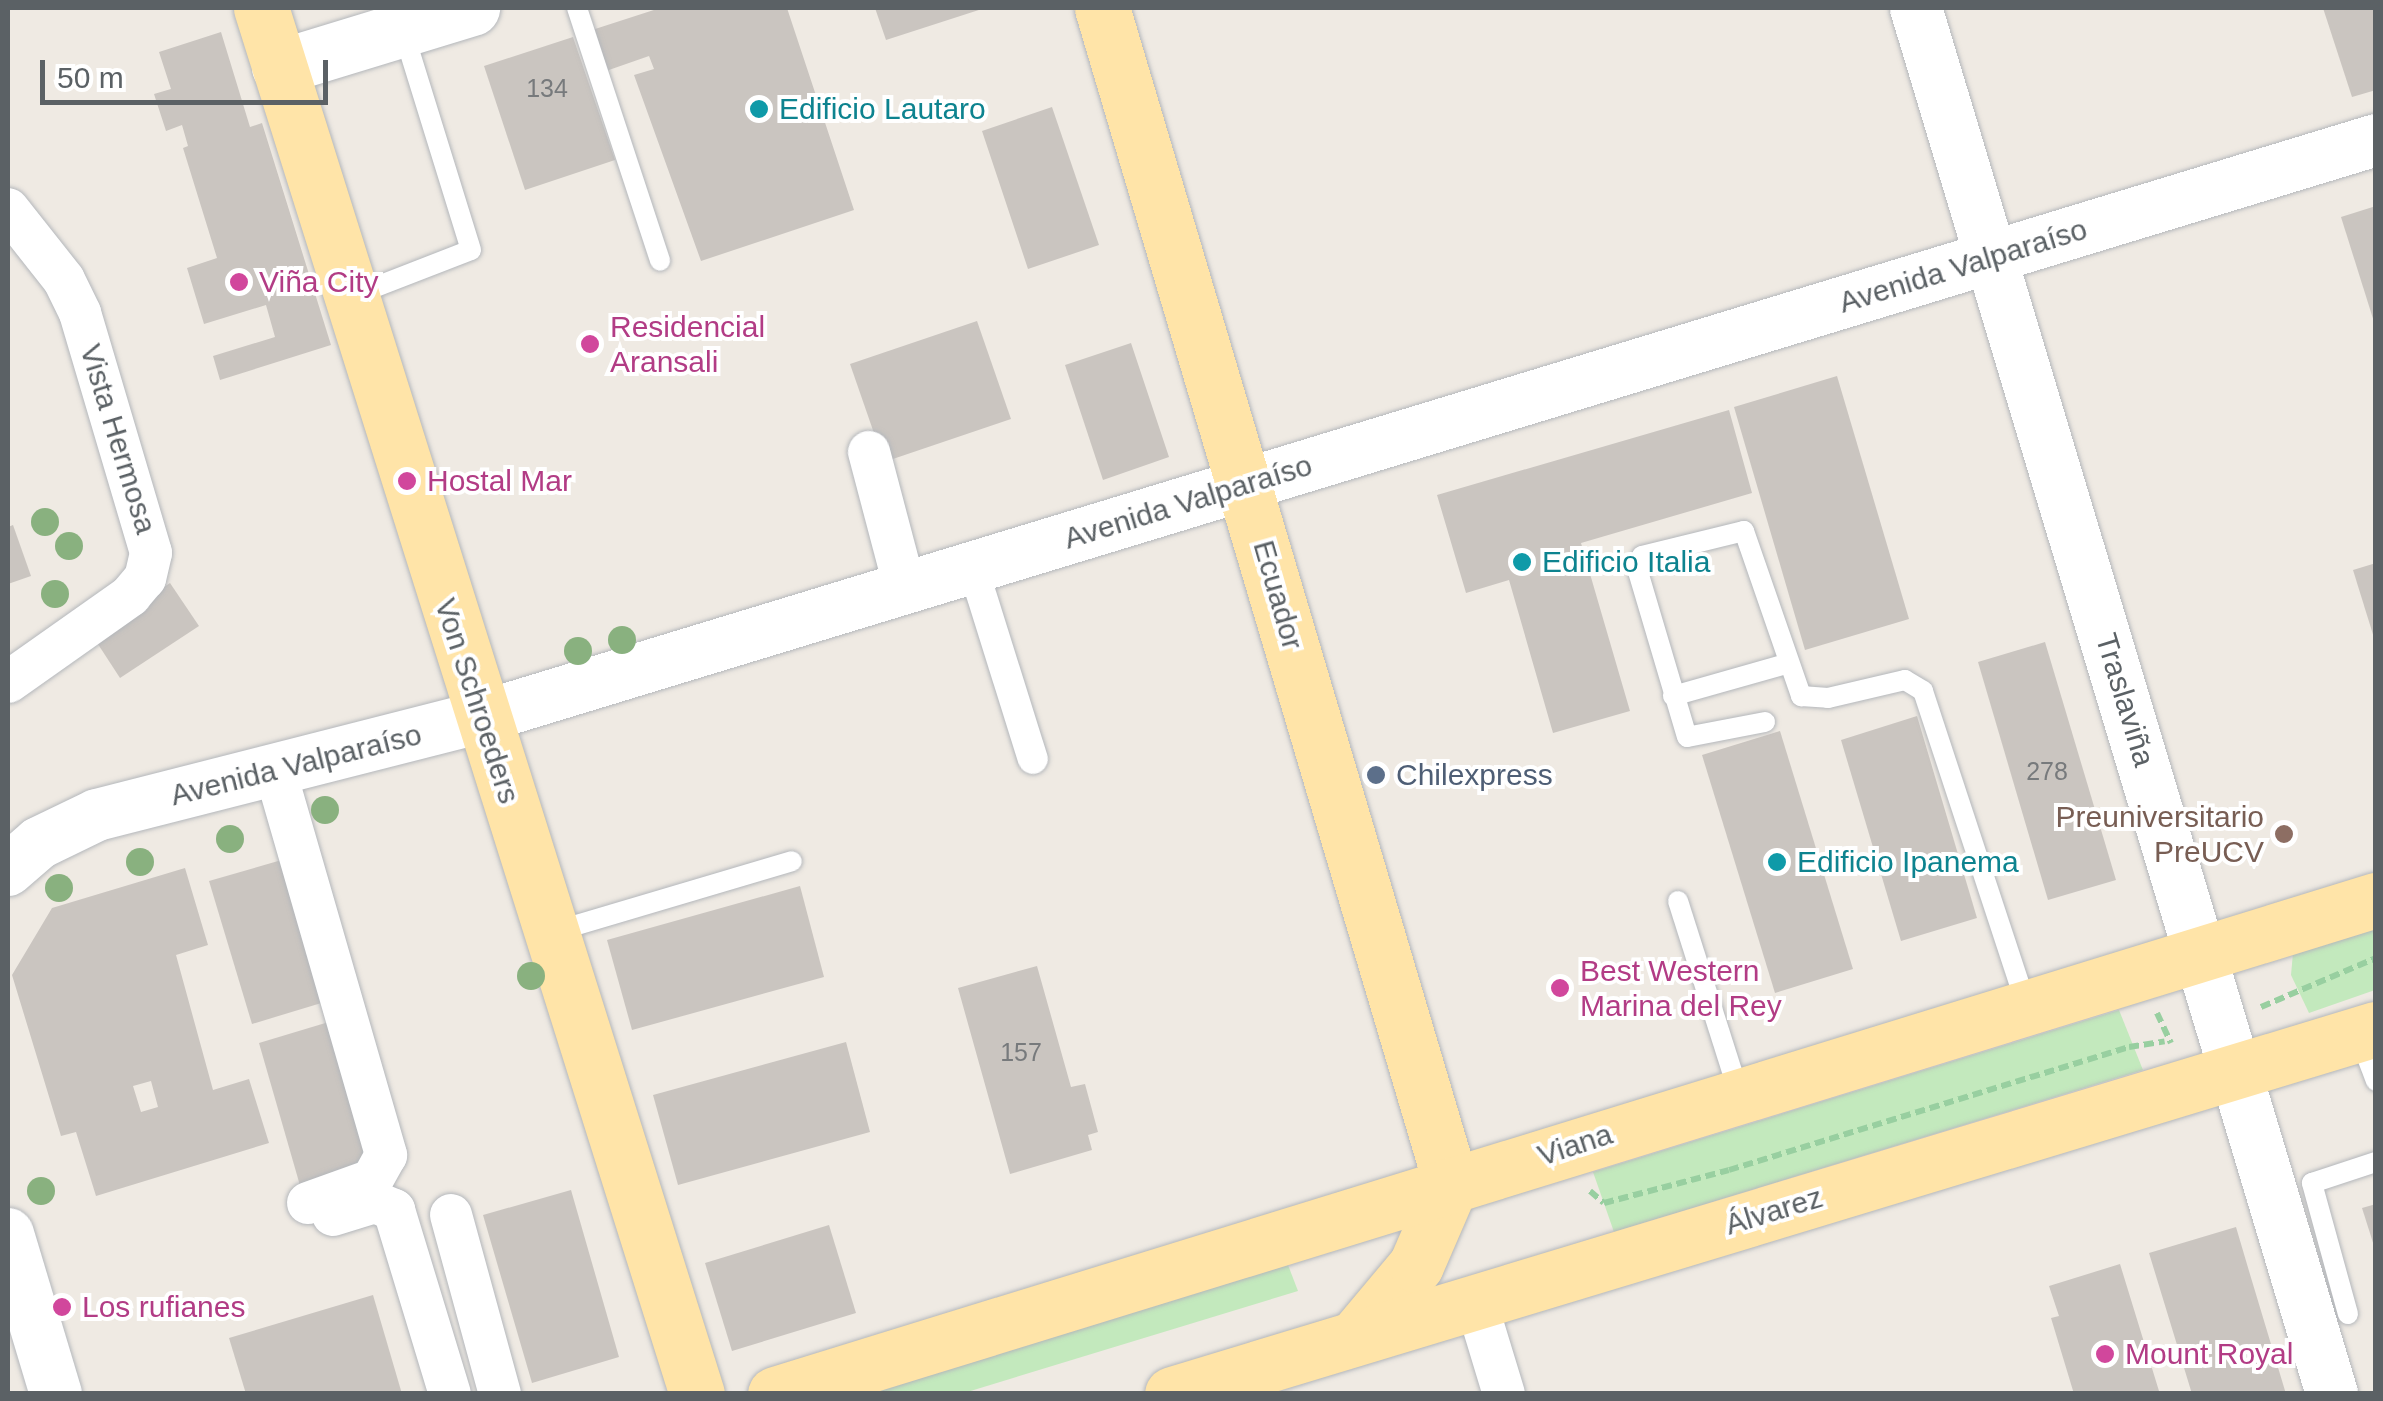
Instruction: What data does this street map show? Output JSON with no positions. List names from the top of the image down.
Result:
{
  "streets": {
    "main road": [
      "Ecuador",
      "Von Schroeders",
      "Viana",
      "Álvarez"
    ],
    "street": ["Avenida Valparaíso", "Vista Hermosa", "Traslaviña"]
  },
  "crossings": [
    ["Avenida Valparaíso", "Ecuador"],
    ["Avenida Valparaíso", "Traslaviña"],
    ["Avenida Valparaíso", "Von Schroeders"],
    ["Ecuador", "Viana"],
    ["Traslaviña", "Viana"],
    ["Traslaviña", "Álvarez"]
  ],
  "places": [
    "Edificio Lautaro",
    "Viña City",
    "Residencial Aransali",
    "Hostal Mar",
    "Edificio Italia",
    "Chilexpress",
    "Preuniversitario PreUCV",
    "Edificio Ipanema",
    "Best Western Marina del Rey",
    "Los rufianes",
    "Mount Royal"
  ],
  "house_numbers": ["134", "278", "157"],
  "scale_bar": "50 m"
}
